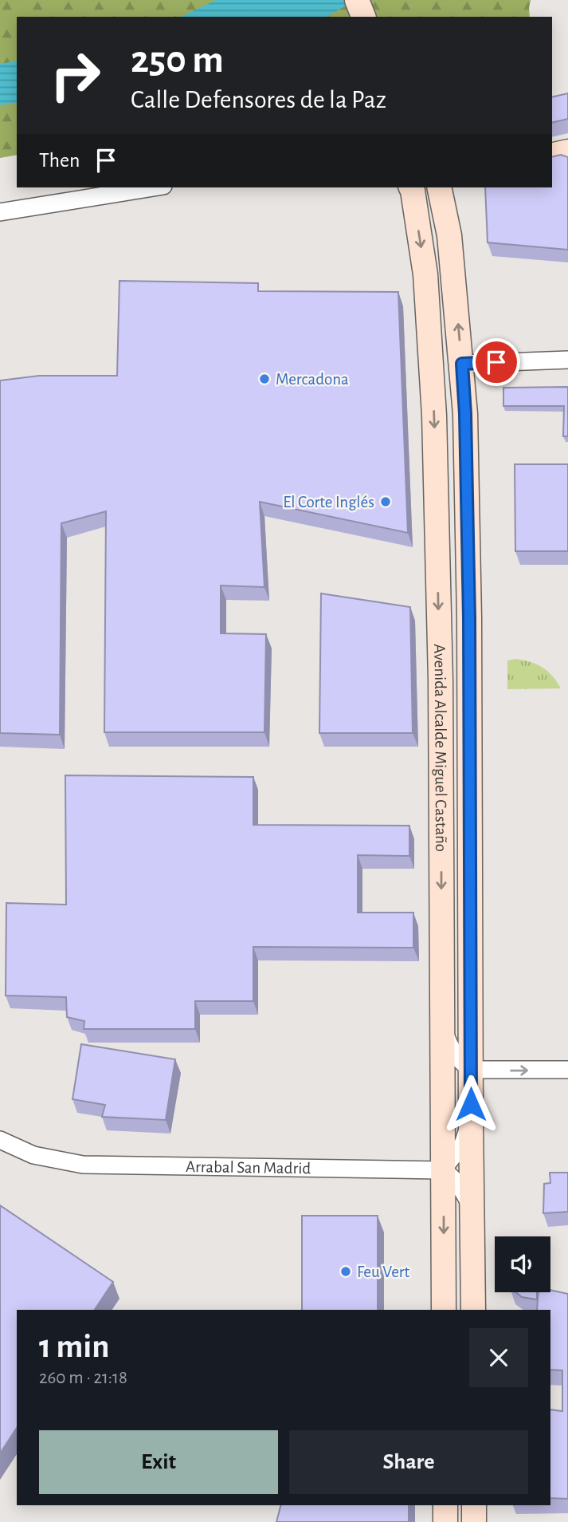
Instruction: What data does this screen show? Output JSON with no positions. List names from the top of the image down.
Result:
{
  "streets": {
    "main road": ["Avenida Alcalde Miguel Castaño"],
    "street": ["Arrabal San Madrid"]
  },
  "crossings": [
    ["Avenida Alcalde Miguel Castaño", "Arrabal San Madrid"]
  ],
  "places": ["Mercadona", "El Corte Inglés", "Feu Vert"],
  "page": {
    "turn": ["250 m", "Calle Defensores de la Paz"],
    "then": "Then",
    "heading": ["1 min", "260 m · 21:18"],
    "buttons": ["Exit", "Share"]
  }
}
